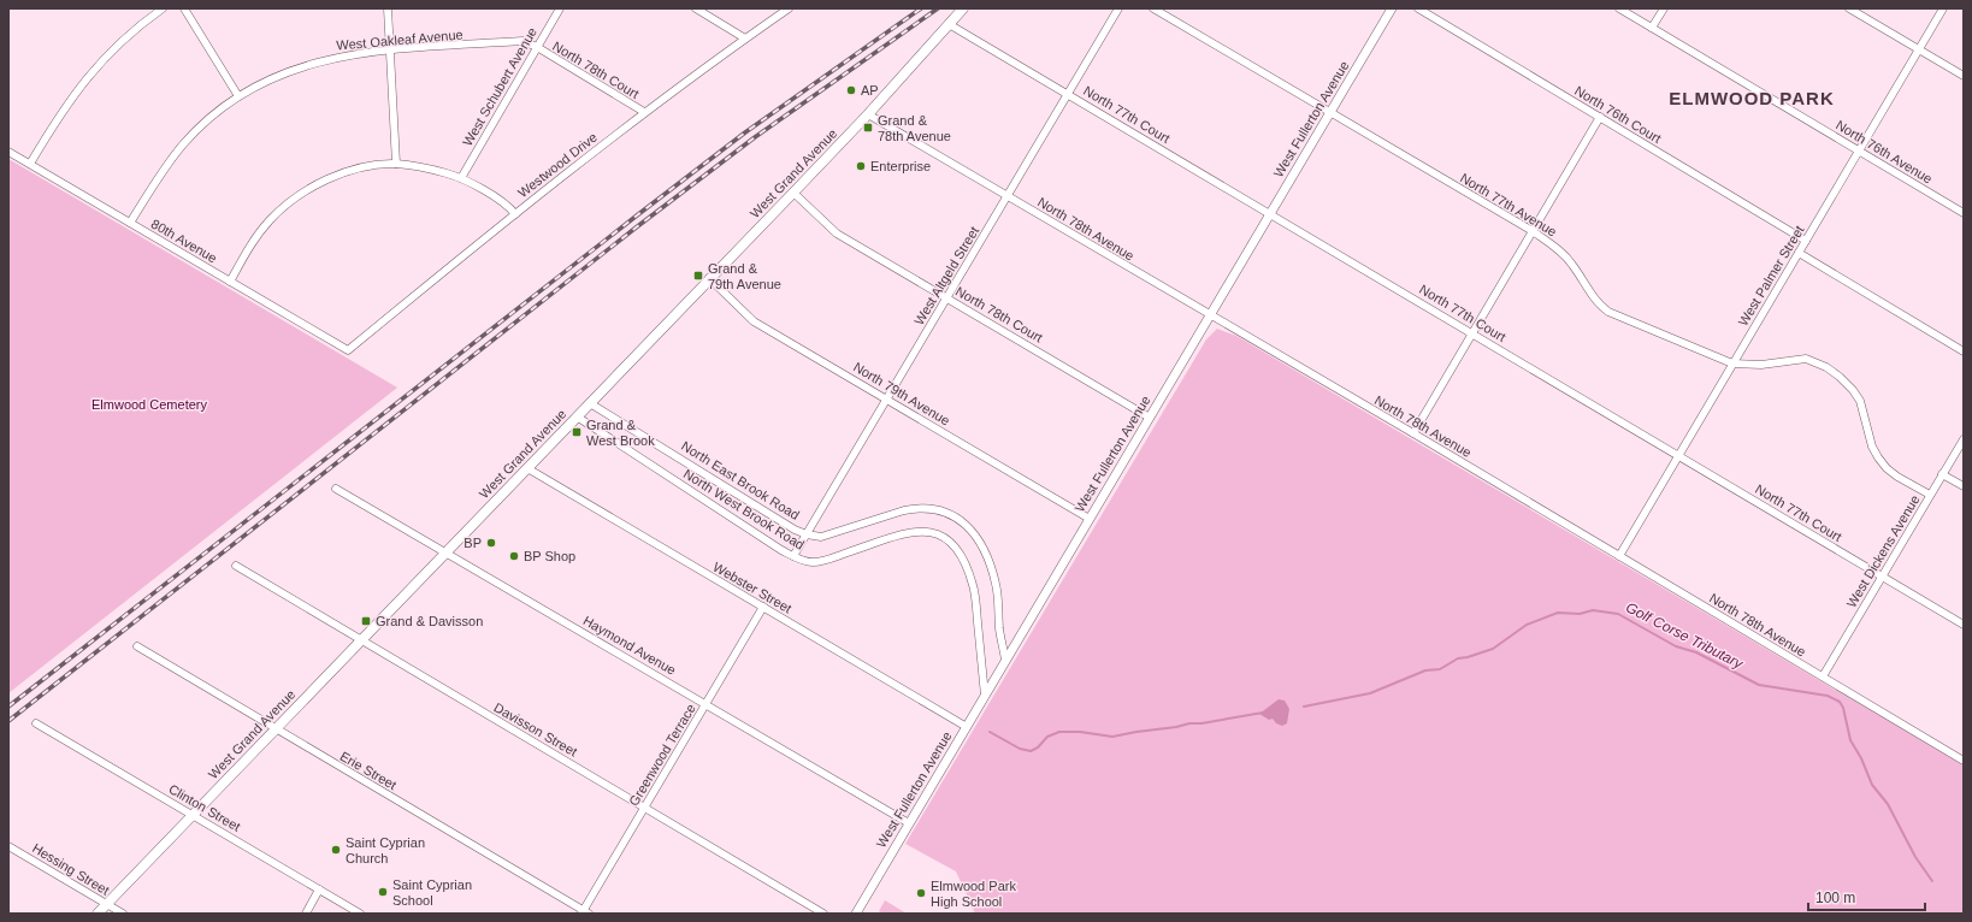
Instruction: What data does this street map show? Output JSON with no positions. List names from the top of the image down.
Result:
{
  "streets": {
    "main road": ["West Grand Avenue"],
    "street": [
      "West Oakleaf Avenue",
      "North 78th Court",
      "West Schubert Avenue",
      "North 77th Court",
      "North 76th Court",
      "West Fullerton Avenue",
      "North 76th Avenue",
      "Westwood Drive",
      "North 77th Avenue",
      "North 78th Avenue",
      "80th Avenue",
      "West Altgeld Street",
      "West Palmer Street",
      "North 79th Avenue",
      "North East Brook Road",
      "North West Brook Road",
      "West Dickens Avenue",
      "Webster Street",
      "Haymond Avenue",
      "Davisson Street",
      "Greenwood Terrace",
      "Erie Street",
      "Clinton Street",
      "Hessing Street"
    ]
  },
  "crossings": [
    ["West Oakleaf Avenue", "North 78th Court"],
    ["West Oakleaf Avenue", "West Schubert Avenue"],
    ["West Oakleaf Avenue", "80th Avenue"],
    ["North 78th Court", "West Schubert Avenue"],
    ["North 78th Court", "West Fullerton Avenue"],
    ["North 78th Court", "Westwood Drive"],
    ["North 78th Court", "West Grand Avenue"],
    ["North 78th Court", "West Altgeld Street"],
    ["North 77th Court", "West Fullerton Avenue"],
    ["North 77th Court", "West Grand Avenue"],
    ["North 77th Court", "West Altgeld Street"],
    ["North 77th Court", "West Palmer Street"],
    ["North 77th Court", "West Dickens Avenue"],
    ["North 76th Court", "West Palmer Street"],
    ["West Fullerton Avenue", "North 77th Avenue"],
    ["West Fullerton Avenue", "North 78th Avenue"],
    ["West Fullerton Avenue", "North 79th Avenue"],
    ["West Fullerton Avenue", "North East Brook Road"],
    ["West Fullerton Avenue", "North West Brook Road"],
    ["West Fullerton Avenue", "Webster Street"],
    ["West Fullerton Avenue", "Haymond Avenue"],
    ["North 76th Avenue", "West Palmer Street"],
    ["Westwood Drive", "80th Avenue"],
    ["West Grand Avenue", "North 78th Avenue"],
    ["West Grand Avenue", "North 79th Avenue"],
    ["West Grand Avenue", "North East Brook Road"],
    ["West Grand Avenue", "North West Brook Road"],
    ["West Grand Avenue", "Webster Street"],
    ["West Grand Avenue", "Haymond Avenue"],
    ["West Grand Avenue", "Davisson Street"],
    ["West Grand Avenue", "Erie Street"],
    ["West Grand Avenue", "Clinton Street"],
    ["West Grand Avenue", "Hessing Street"],
    ["North 77th Avenue", "West Palmer Street"],
    ["North 77th Avenue", "West Dickens Avenue"],
    ["North 78th Avenue", "West Altgeld Street"],
    ["North 78th Avenue", "West Palmer Street"],
    ["North 78th Avenue", "West Dickens Avenue"],
    ["West Altgeld Street", "North 79th Avenue"],
    ["West Altgeld Street", "North East Brook Road"],
    ["West Altgeld Street", "North West Brook Road"],
    ["Webster Street", "Greenwood Terrace"],
    ["Haymond Avenue", "Greenwood Terrace"],
    ["Davisson Street", "Greenwood Terrace"],
    ["Greenwood Terrace", "Erie Street"]
  ],
  "districts": ["ELMWOOD PARK"],
  "water": ["Golf Corse Tributary"],
  "parks": ["Elmwood Cemetery"],
  "places": {
    "other": [
      "AP",
      "Enterprise",
      "BP",
      "BP Shop",
      "Saint Cyprian Church",
      "Saint Cyprian School",
      "Elmwood Park High School"
    ],
    "transit": [
      "Grand & 78th Avenue",
      "Grand & 79th Avenue",
      "Grand & West Brook",
      "Grand & Davisson"
    ]
  },
  "scale_bar": "100 m"
}
